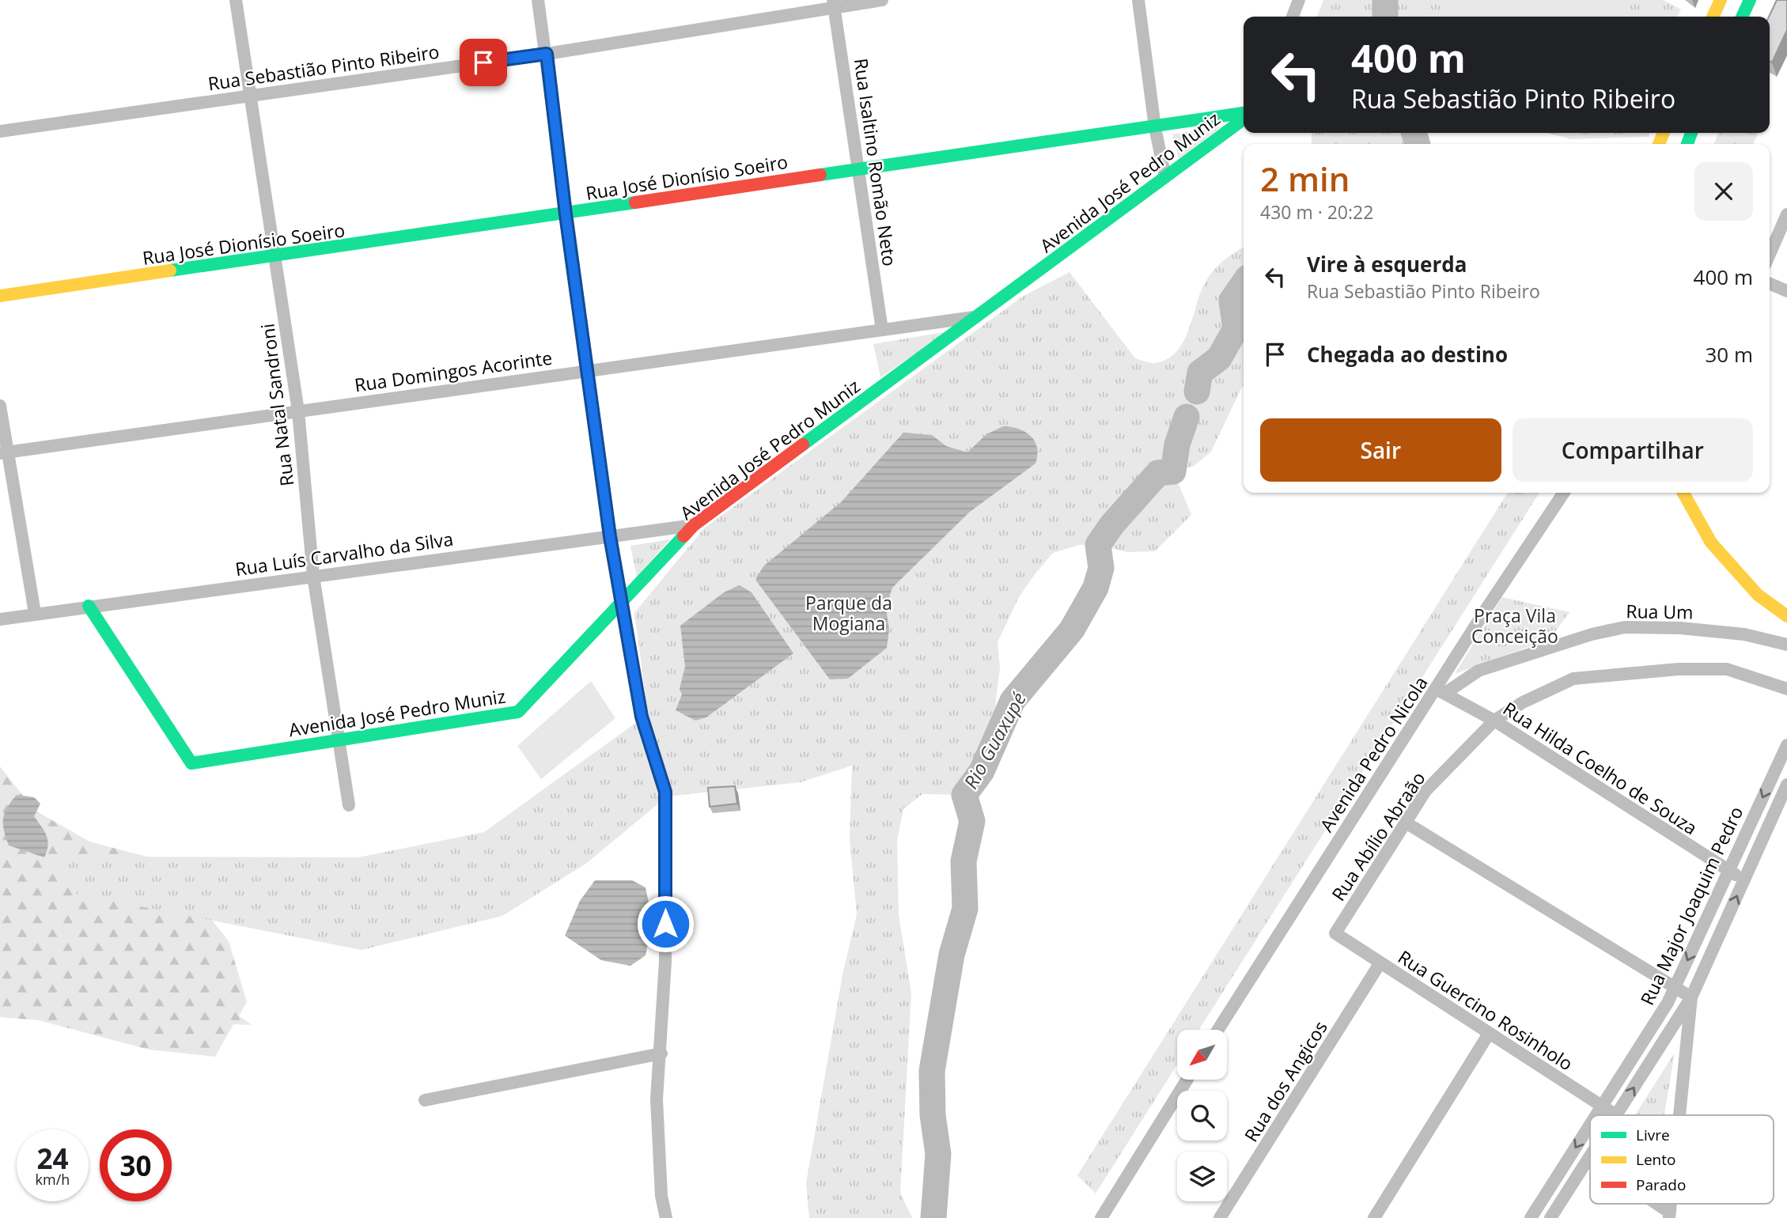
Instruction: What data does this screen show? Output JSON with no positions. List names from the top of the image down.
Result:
{
  "streets": {
    "street": [
      "Rua Sebastião Pinto Ribeiro",
      "Rua Isaltino Romão Neto",
      "Rua José Dionísio Soeiro",
      "Avenida José Pedro Muniz",
      "Rua Domingos Acorinte",
      "Rua Natal Sandroni",
      "Rua Luís Carvalho da Silva",
      "Rua Um",
      "Avenida Pedro Nicola",
      "Rua Hilda Coelho de Souza",
      "Rua Abílio Abraão",
      "Rua Major Joaquim Pedro",
      "Rua Guercino Rosinholo",
      "Rua dos Angicos"
    ]
  },
  "crossings": [
    ["Rua Sebastião Pinto Ribeiro", "Rua Isaltino Romão Neto"],
    ["Rua Sebastião Pinto Ribeiro", "Rua Natal Sandroni"],
    ["Rua Isaltino Romão Neto", "Rua José Dionísio Soeiro"],
    ["Rua Isaltino Romão Neto", "Rua Domingos Acorinte"],
    ["Rua José Dionísio Soeiro", "Rua Natal Sandroni"],
    ["Avenida José Pedro Muniz", "Rua Domingos Acorinte"],
    ["Avenida José Pedro Muniz", "Rua Natal Sandroni"],
    ["Avenida José Pedro Muniz", "Rua Luís Carvalho da Silva"],
    ["Rua Domingos Acorinte", "Rua Natal Sandroni"],
    ["Rua Natal Sandroni", "Rua Luís Carvalho da Silva"],
    ["Rua Um", "Avenida Pedro Nicola"],
    ["Rua Um", "Rua Hilda Coelho de Souza"],
    ["Avenida Pedro Nicola", "Rua Hilda Coelho de Souza"],
    ["Rua Hilda Coelho de Souza", "Rua Abílio Abraão"],
    ["Rua Hilda Coelho de Souza", "Rua Major Joaquim Pedro"],
    ["Rua Abílio Abraão", "Rua Guercino Rosinholo"],
    ["Rua Major Joaquim Pedro", "Rua Guercino Rosinholo"],
    ["Rua Guercino Rosinholo", "Rua dos Angicos"]
  ],
  "water": ["Rio Guaxupé"],
  "parks": ["Parque da Mogiana", "Praça Vila Conceição"],
  "legend": ["Livre", "Lento", "Parado"],
  "north": "bottom left",
  "page": {
    "turn": ["400 m", "Rua Sebastião Pinto Ribeiro"],
    "heading": ["2 min", "430 m · 20:22"],
    "list": [
      {
        "name": "Vire à esquerda",
        "note": "Rua Sebastião Pinto Ribeiro",
        "value": "400 m"
      },
      {
        "name": "Chegada ao destino",
        "value": "30 m"
      }
    ],
    "buttons": ["Sair", "Compartilhar"],
    "speed": "24 km/h",
    "limit": "30"
  }
}
